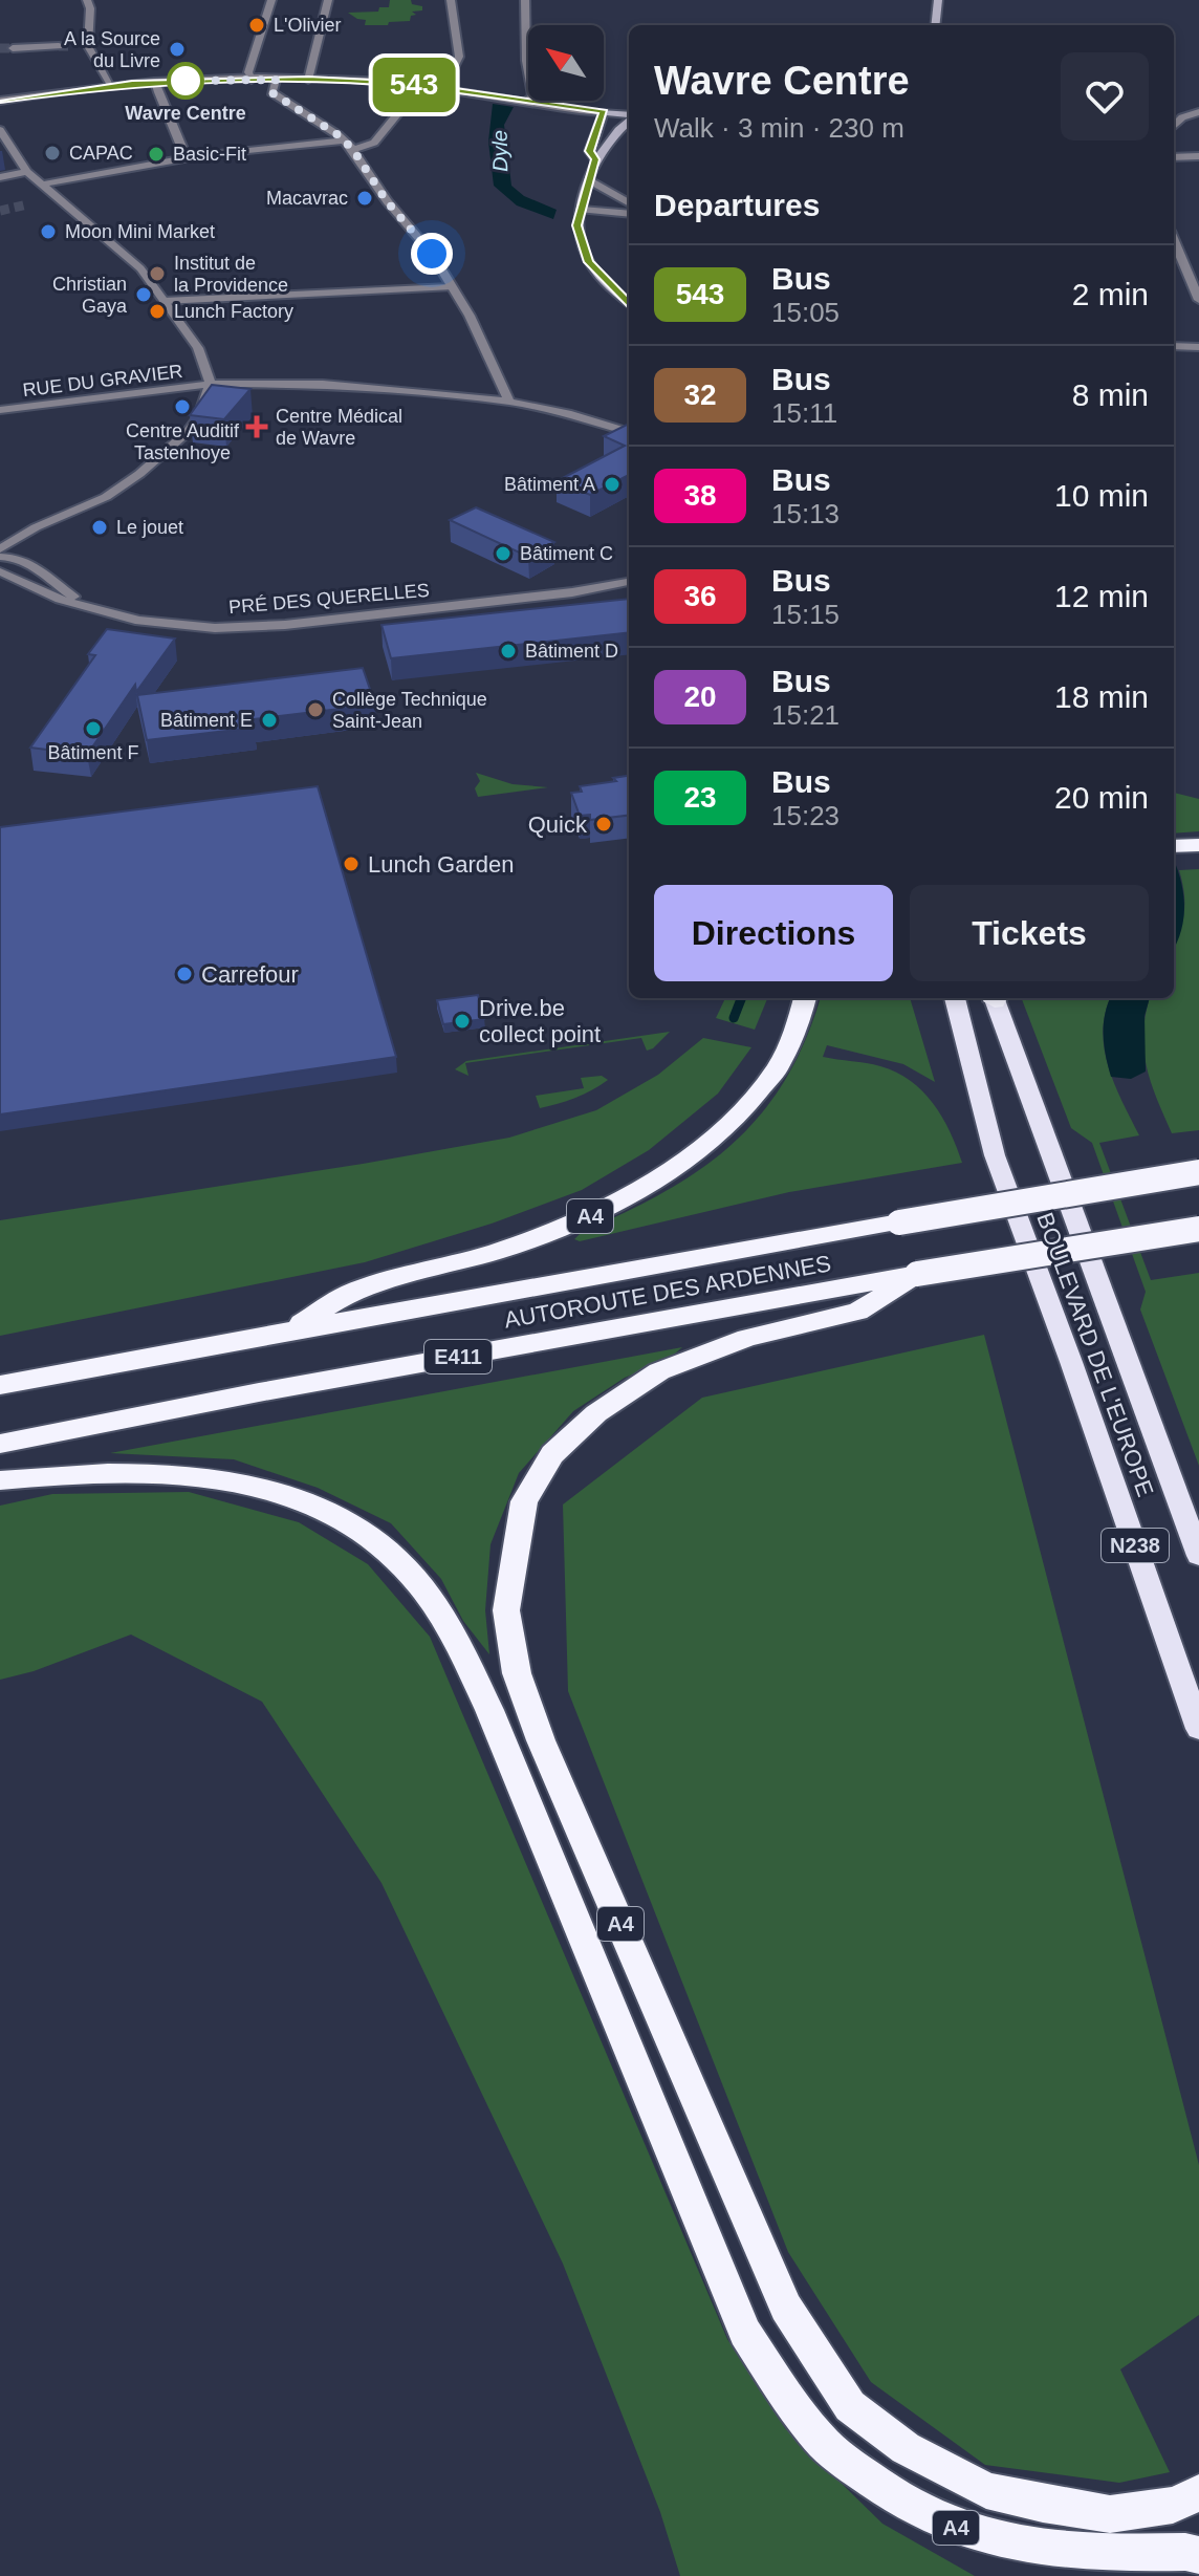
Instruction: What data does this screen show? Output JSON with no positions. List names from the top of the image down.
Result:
{
  "streets": {
    "highway": [
      "A4",
      "AUTOROUTE DES ARDENNES",
      "BOULEVARD DE L'EUROPE",
      "E411",
      "N238"
    ],
    "street": ["RUE DU GRAVIER", "PRÉ DES QUERELLES"]
  },
  "crossings": [
    ["A4", "AUTOROUTE DES ARDENNES"]
  ],
  "water": ["Dyle"],
  "places": {
    "other": [
      "L'Olivier",
      "A la Source du Livre",
      "Wavre Centre",
      "CAPAC",
      "Basic-Fit",
      "Macavrac",
      "Moon Mini Market",
      "Institut de la Providence",
      "Christian Gaya",
      "Lunch Factory",
      "Centre Auditif Tastenhoye",
      "Bâtiment A",
      "Le jouet",
      "Bâtiment C",
      "Bâtiment D",
      "Collège Technique Saint-Jean",
      "Bâtiment E",
      "Bâtiment F",
      "Quick",
      "Lunch Garden",
      "Carrefour",
      "Drive.be collect point"
    ],
    "health": ["Centre Médical de Wavre"]
  },
  "lines": ["bus line 543"],
  "north": "top left",
  "page": {
    "on_map": "543",
    "heading": [
      ["Wavre Centre", "Walk · 3 min · 230 m"],
      "Departures"
    ],
    "list": [
      {
        "mark": "543",
        "name": "Bus",
        "note": "15:05",
        "value": "2 min"
      },
      {
        "mark": "32",
        "name": "Bus",
        "note": "15:11",
        "value": "8 min"
      },
      {
        "mark": "38",
        "name": "Bus",
        "note": "15:13",
        "value": "10 min"
      },
      {
        "mark": "36",
        "name": "Bus",
        "note": "15:15",
        "value": "12 min"
      },
      {
        "mark": "20",
        "name": "Bus",
        "note": "15:21",
        "value": "18 min"
      },
      {
        "mark": "23",
        "name": "Bus",
        "note": "15:23",
        "value": "20 min"
      }
    ],
    "buttons": ["Directions", "Tickets"]
  }
}
